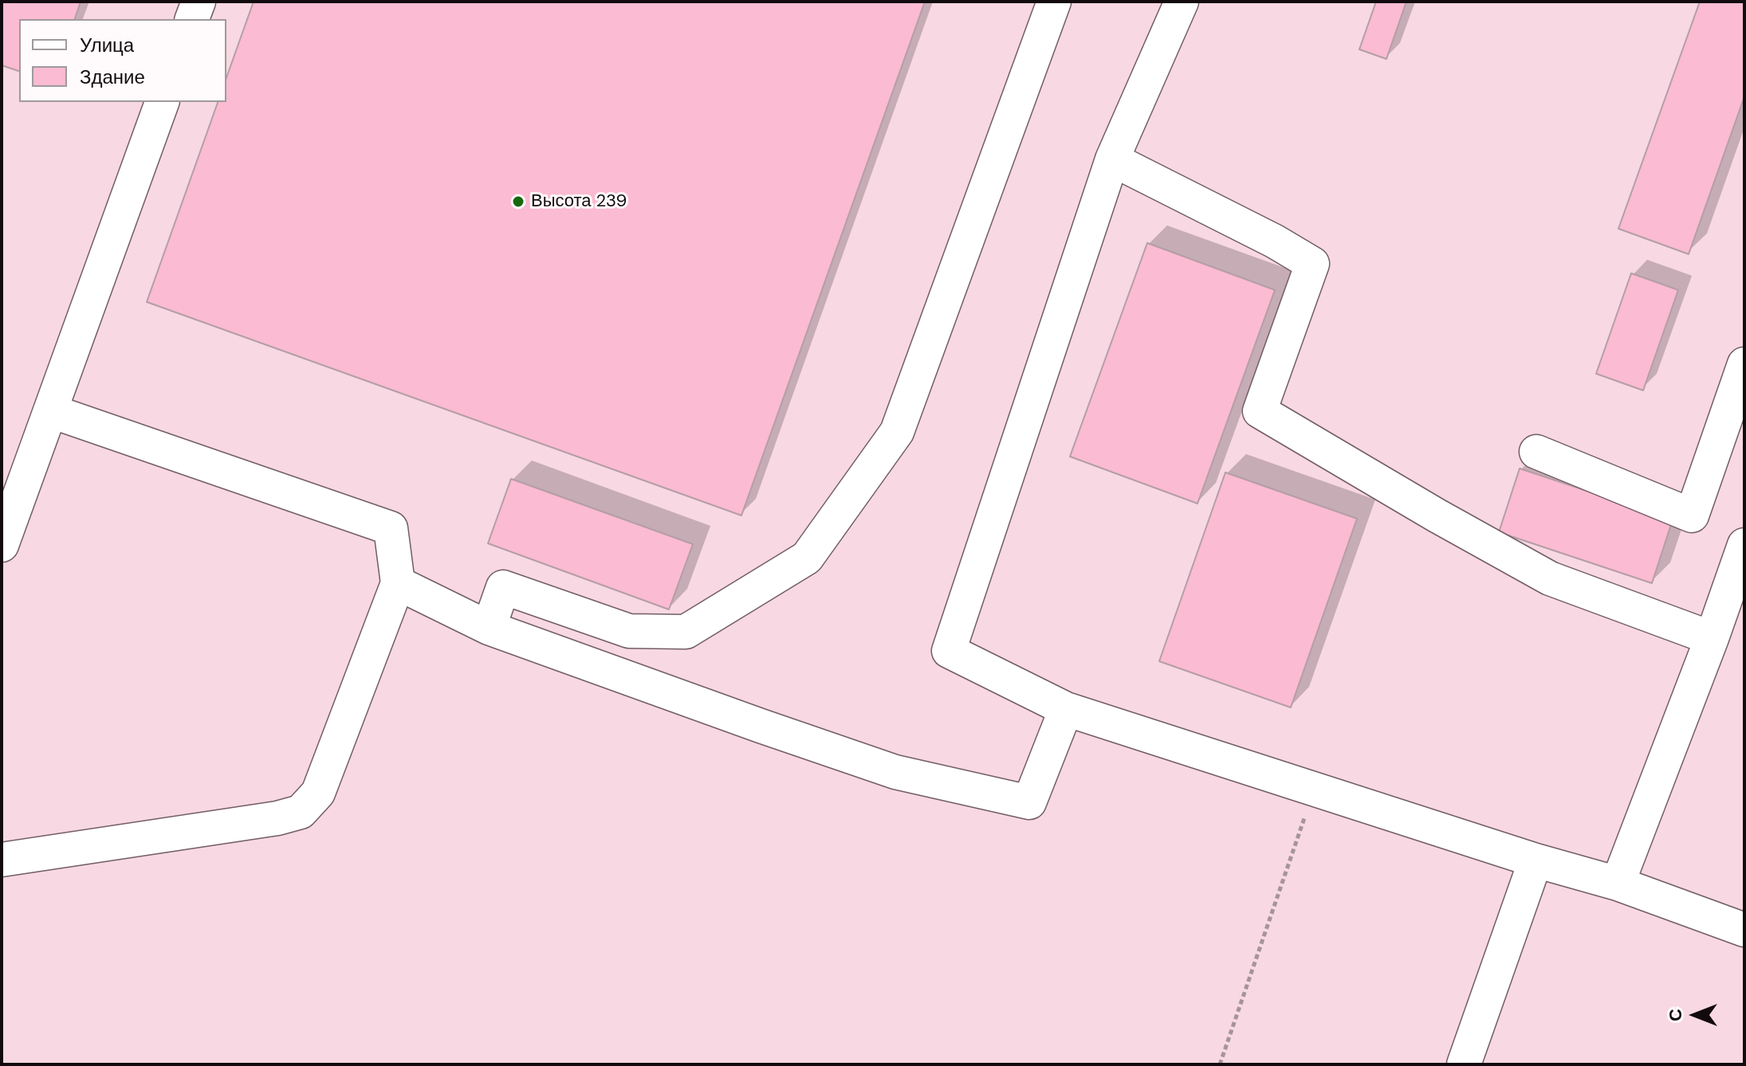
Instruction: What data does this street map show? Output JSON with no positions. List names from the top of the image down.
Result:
{
  "places": ["Высота 239"],
  "legend": ["Улица", "Здание"],
  "north": "left"
}
